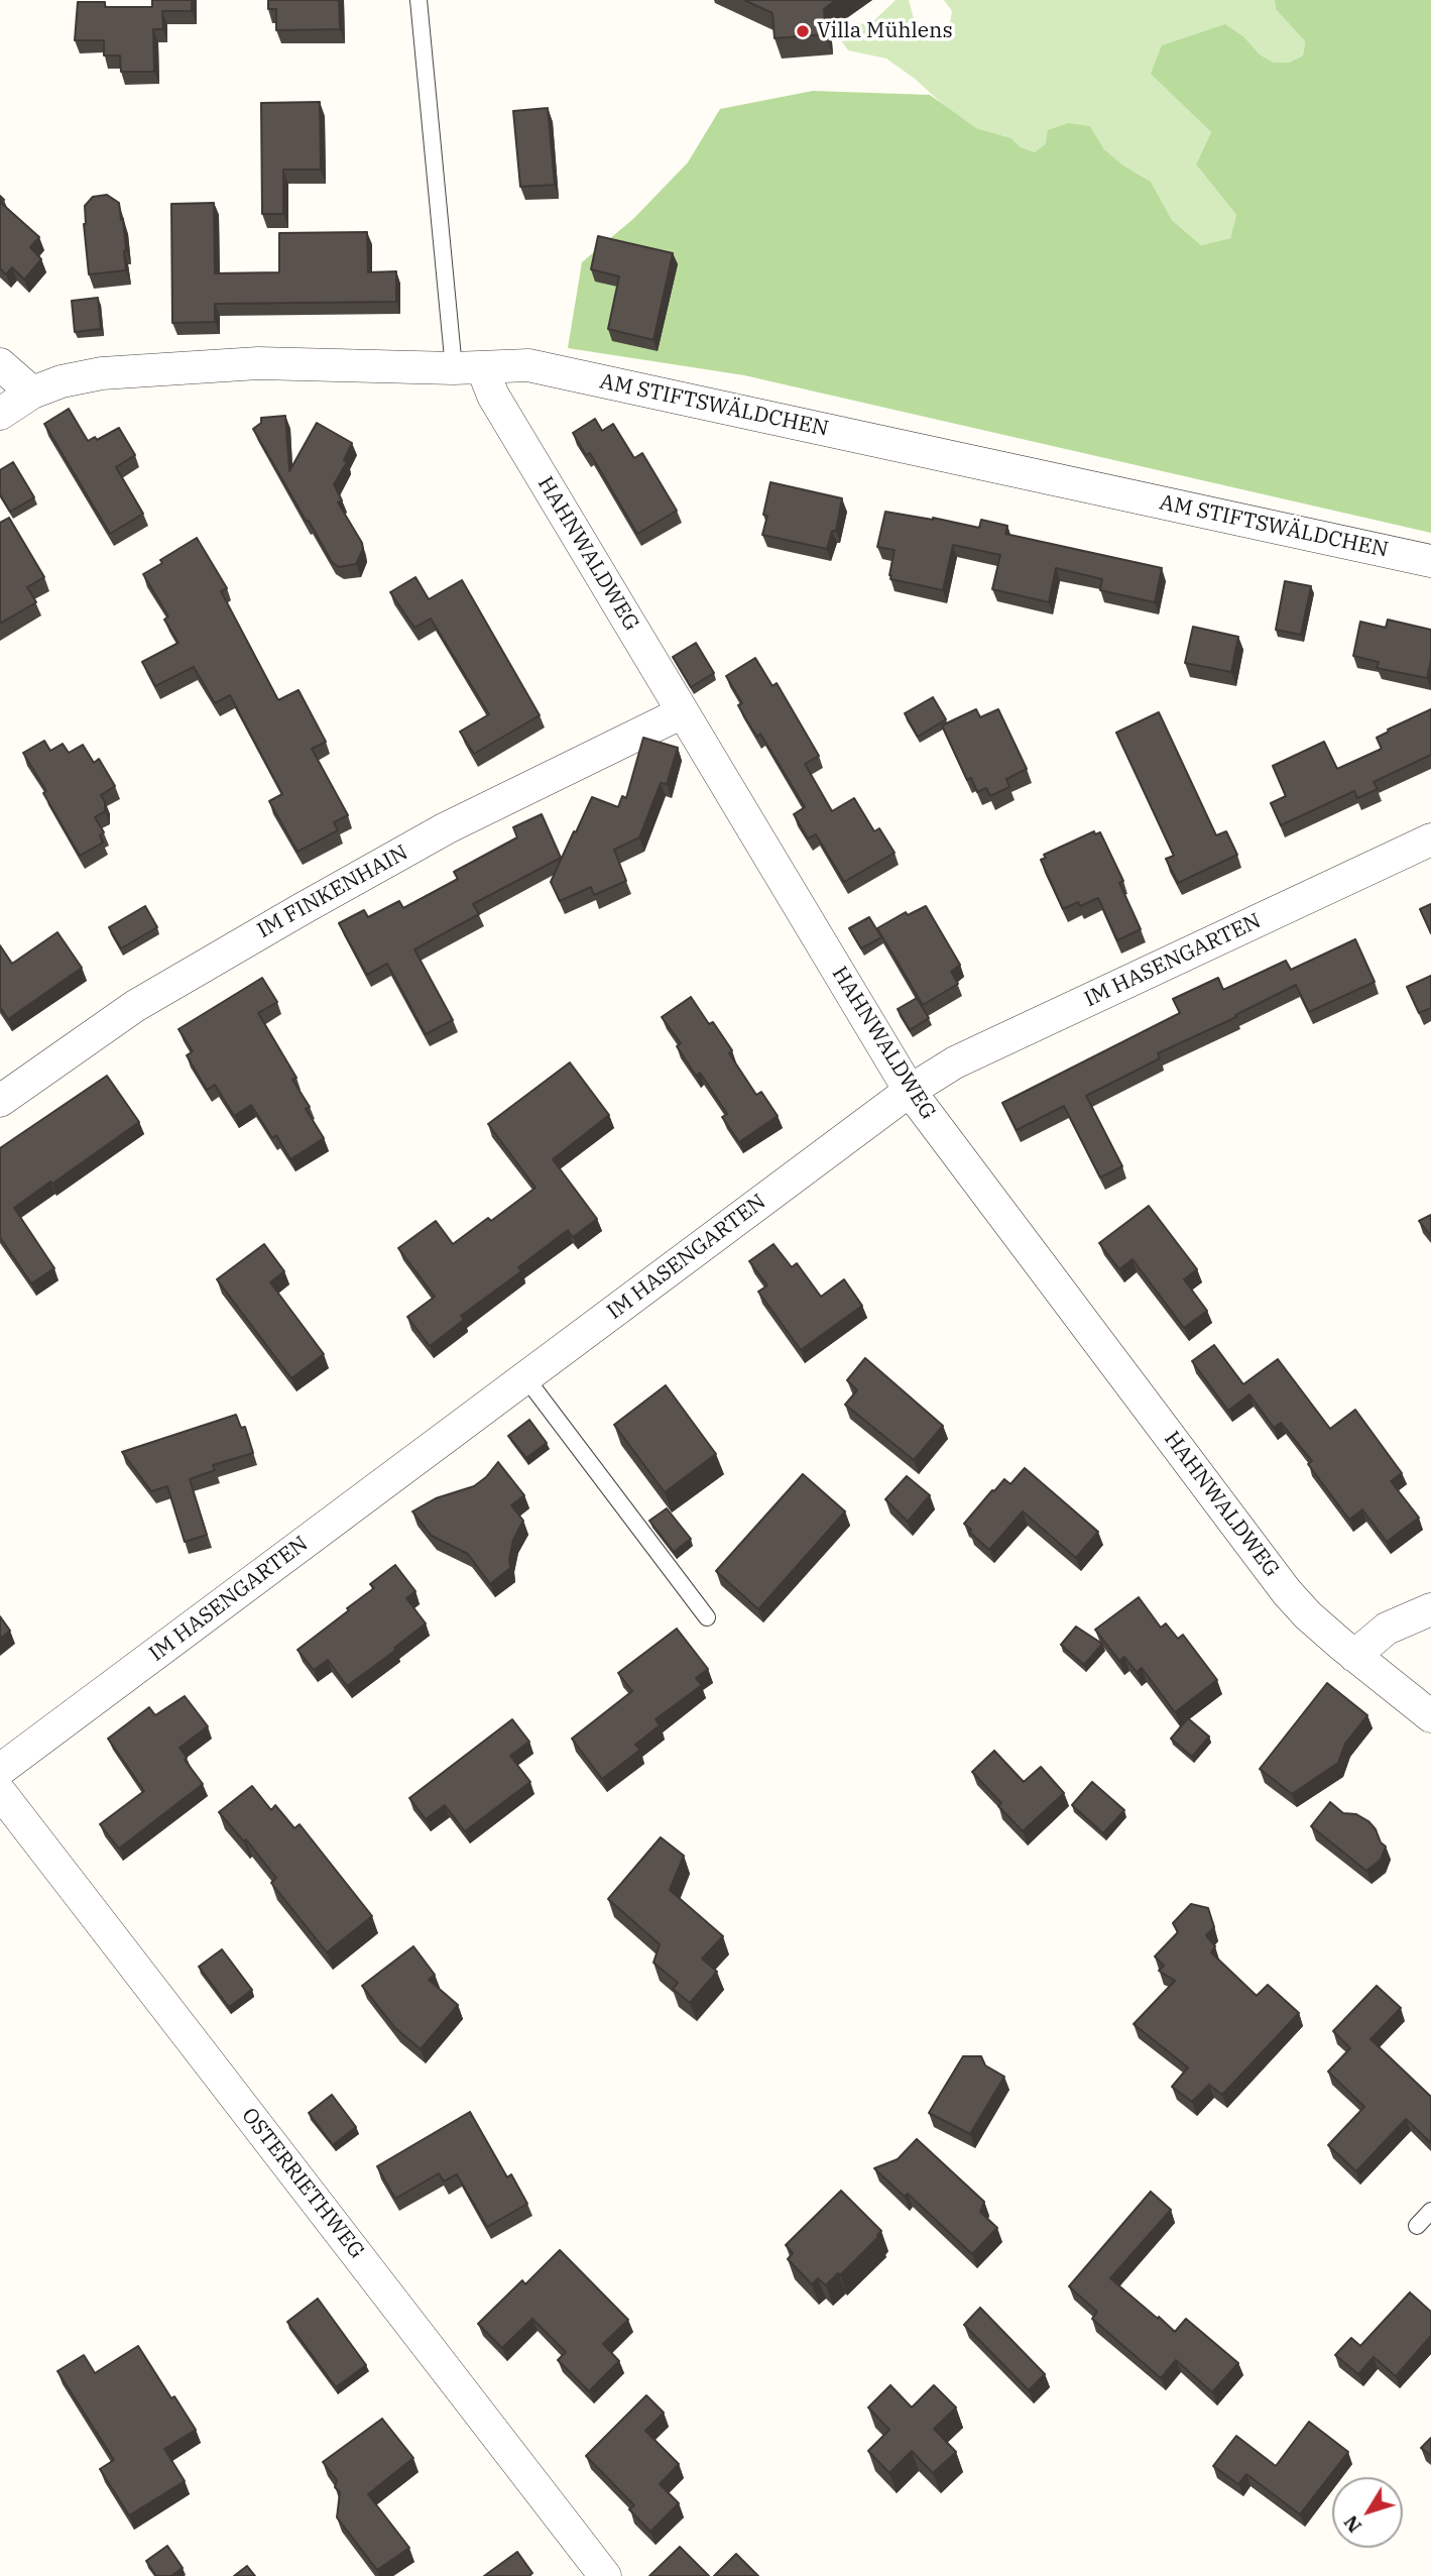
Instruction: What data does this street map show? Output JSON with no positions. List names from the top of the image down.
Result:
{
  "streets": {
    "street": [
      "AM STIFTSWÄLDCHEN",
      "HAHNWALDWEG",
      "IM FINKENHAIN",
      "IM HASENGARTEN",
      "OSTERRIETHWEG"
    ]
  },
  "crossings": [
    ["AM STIFTSWÄLDCHEN", "HAHNWALDWEG"],
    ["HAHNWALDWEG", "IM FINKENHAIN"],
    ["HAHNWALDWEG", "IM HASENGARTEN"]
  ],
  "places": ["Villa Mühlens"],
  "north": "bottom left"
}
